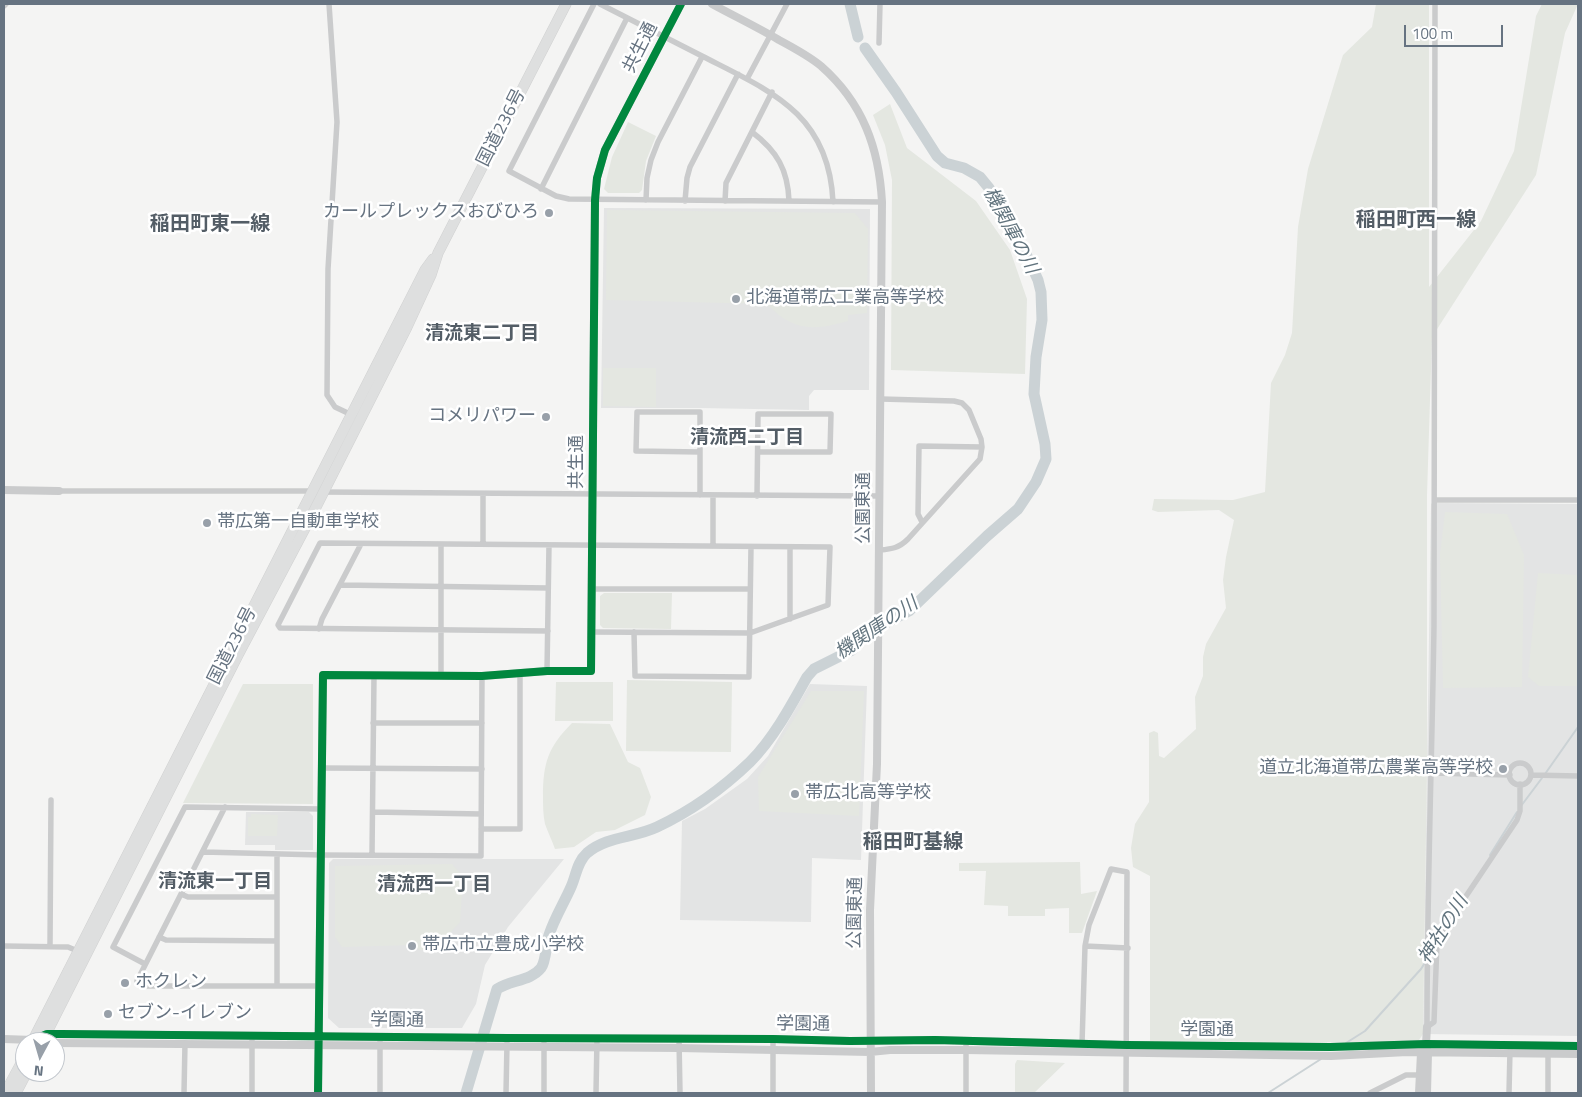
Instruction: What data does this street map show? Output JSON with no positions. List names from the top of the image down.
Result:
{
  "streets": {
    "highway": ["国道236号"],
    "street": ["共生通", "公園東通", "学園通"]
  },
  "crossings": [
    ["公園東通", "学園通"]
  ],
  "districts": [
    "稲田町西一線",
    "稲田町東一線",
    "清流東二丁目",
    "清流西二丁目",
    "稲田町基線",
    "清流東一丁目",
    "清流西一丁目"
  ],
  "water": ["機関庫の川", "神社の川"],
  "places": [
    "カールプレックスおびひろ",
    "北海道帯広工業高等学校",
    "コメリパワー",
    "帯広第一自動車学校",
    "道立北海道帯広農業高等学校",
    "帯広北高等学校",
    "帯広市立豊成小学校",
    "ホクレン",
    "セブン-イレブン"
  ],
  "scale_bar": "100 m",
  "north": "bottom"
}
